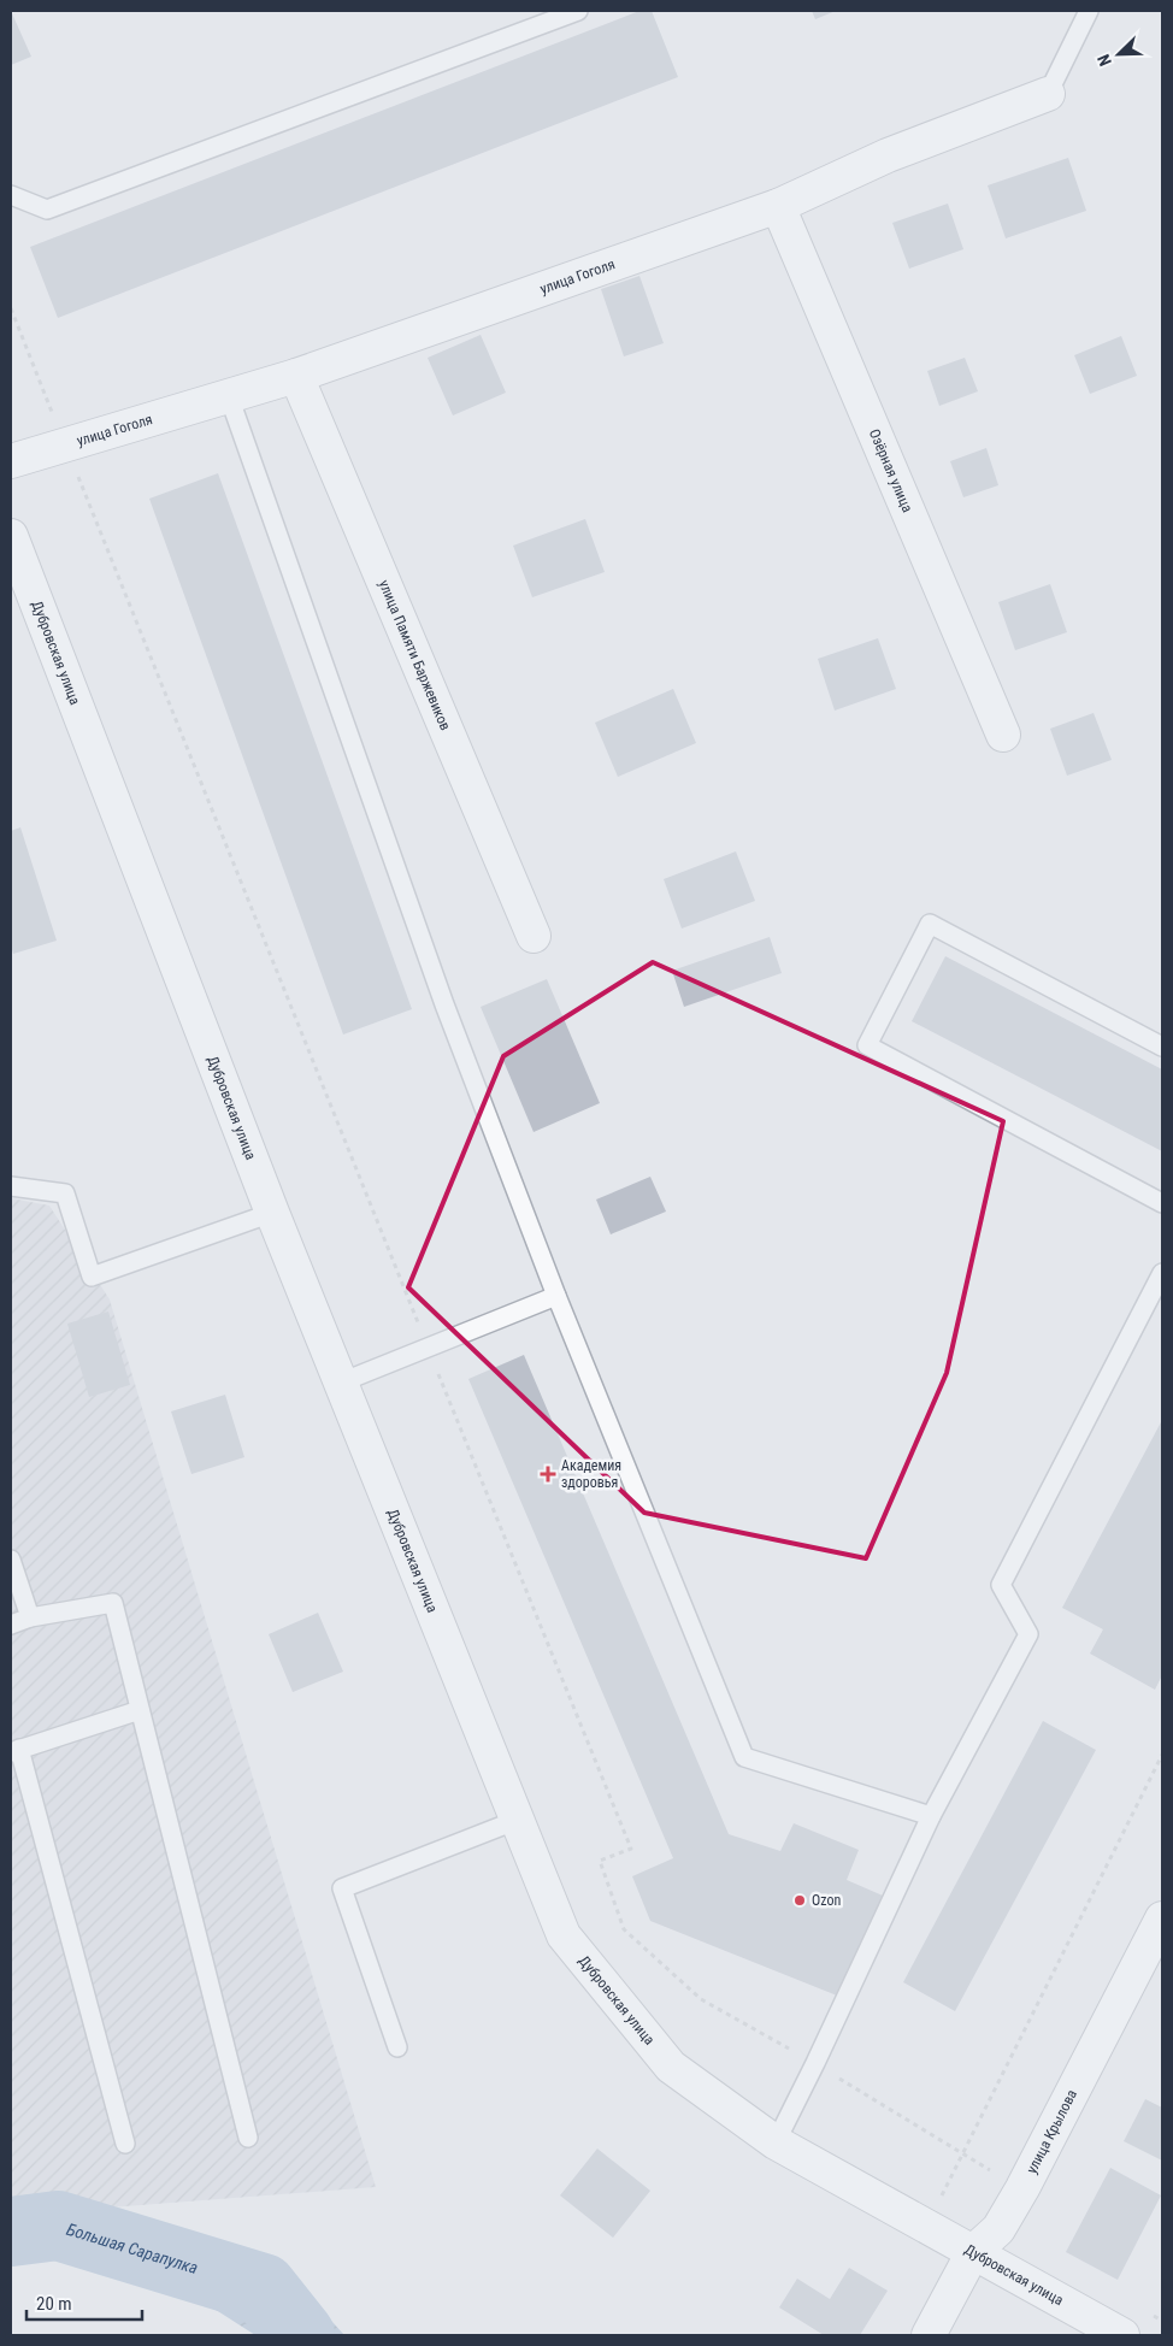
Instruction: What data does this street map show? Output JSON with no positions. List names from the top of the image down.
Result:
{
  "streets": {
    "street": [
      "улица Гоголя",
      "Озёрная улица",
      "Дубровская улица",
      "улица Памяти Баржевиков",
      "улица Крылова"
    ]
  },
  "crossings": [
    ["улица Гоголя", "Озёрная улица"],
    ["улица Гоголя", "улица Памяти Баржевиков"],
    ["Дубровская улица", "улица Крылова"]
  ],
  "water": ["Большая Сарапулка"],
  "places": {
    "health": ["Академия здоровья"],
    "other": ["Ozon"]
  },
  "scale_bar": "20 m",
  "north": "bottom left"
}
